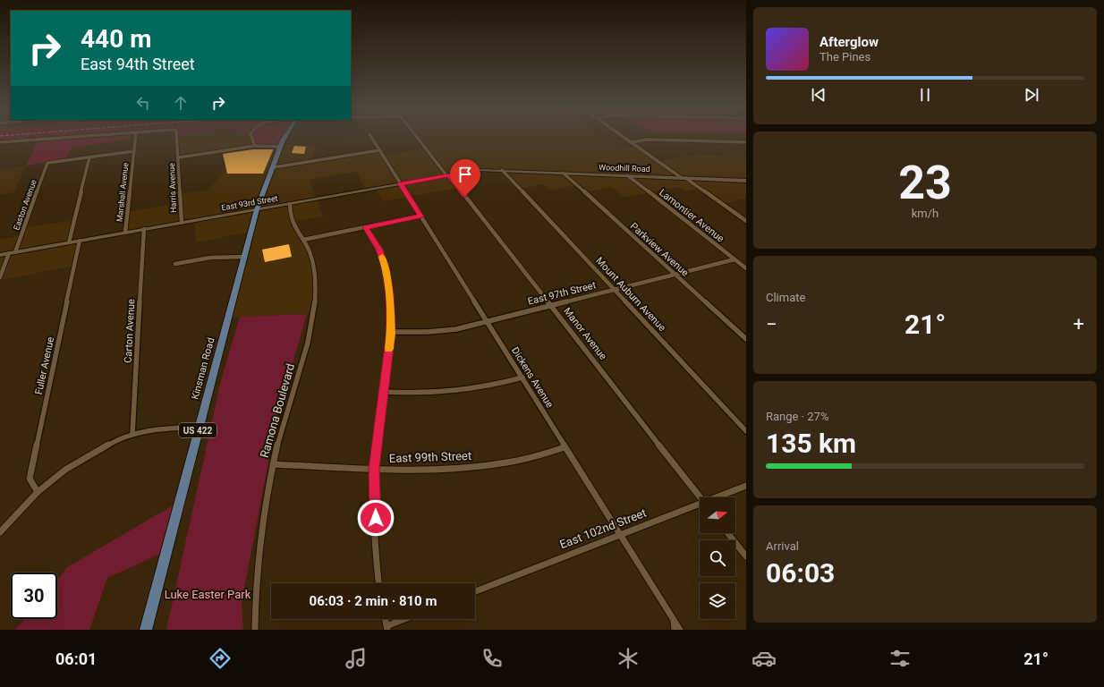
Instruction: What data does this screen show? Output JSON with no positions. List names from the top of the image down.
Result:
{
  "streets": {
    "main road": [
      "Woodhill Road",
      "East 93rd Street",
      "Kinsman Road",
      "US 422"
    ],
    "street": [
      "Harris Avenue",
      "Marshall Avenue",
      "Easton Avenue",
      "Lamontier Avenue",
      "Parkview Avenue",
      "East 97th Street",
      "Mount Auburn Avenue",
      "Carton Avenue",
      "Manor Avenue",
      "Fuller Avenue",
      "Dickens Avenue",
      "Ramona Boulevard",
      "East 99th Street",
      "East 102nd Street"
    ]
  },
  "crossings": [
    ["Woodhill Road", "East 93rd Street"],
    ["Woodhill Road", "Lamontier Avenue"],
    ["Woodhill Road", "Parkview Avenue"],
    ["Woodhill Road", "Mount Auburn Avenue"],
    ["Harris Avenue", "East 93rd Street"],
    ["Marshall Avenue", "East 93rd Street"],
    ["East 93rd Street", "Easton Avenue"],
    ["East 93rd Street", "Mount Auburn Avenue"],
    ["East 93rd Street", "Carton Avenue"],
    ["East 93rd Street", "Manor Avenue"],
    ["East 93rd Street", "Fuller Avenue"],
    ["East 93rd Street", "Kinsman Road"],
    ["East 93rd Street", "Dickens Avenue"],
    ["East 93rd Street", "Ramona Boulevard"],
    ["Lamontier Avenue", "East 97th Street"],
    ["Parkview Avenue", "East 97th Street"],
    ["East 97th Street", "Mount Auburn Avenue"],
    ["East 97th Street", "Manor Avenue"],
    ["East 97th Street", "Dickens Avenue"],
    ["Dickens Avenue", "East 99th Street"],
    ["Dickens Avenue", "East 102nd Street"],
    ["Ramona Boulevard", "East 99th Street"]
  ],
  "parks": ["Luke Easter Park"],
  "north": "right",
  "page": {
    "turn": ["440 m", "East 94th Street"],
    "song": ["Afterglow", "The Pines"],
    "tile": [
      ["23", "km/h"],
      "Climate",
      ["Range · 27%", "135 km"],
      ["Arrival", "06:03"]
    ],
    "heat": ["−", "21°", "+"],
    "limit": "30",
    "trip": "06:03 · 2 min · 810 m",
    "tabs": ["06:01", "21°"]
  }
}
